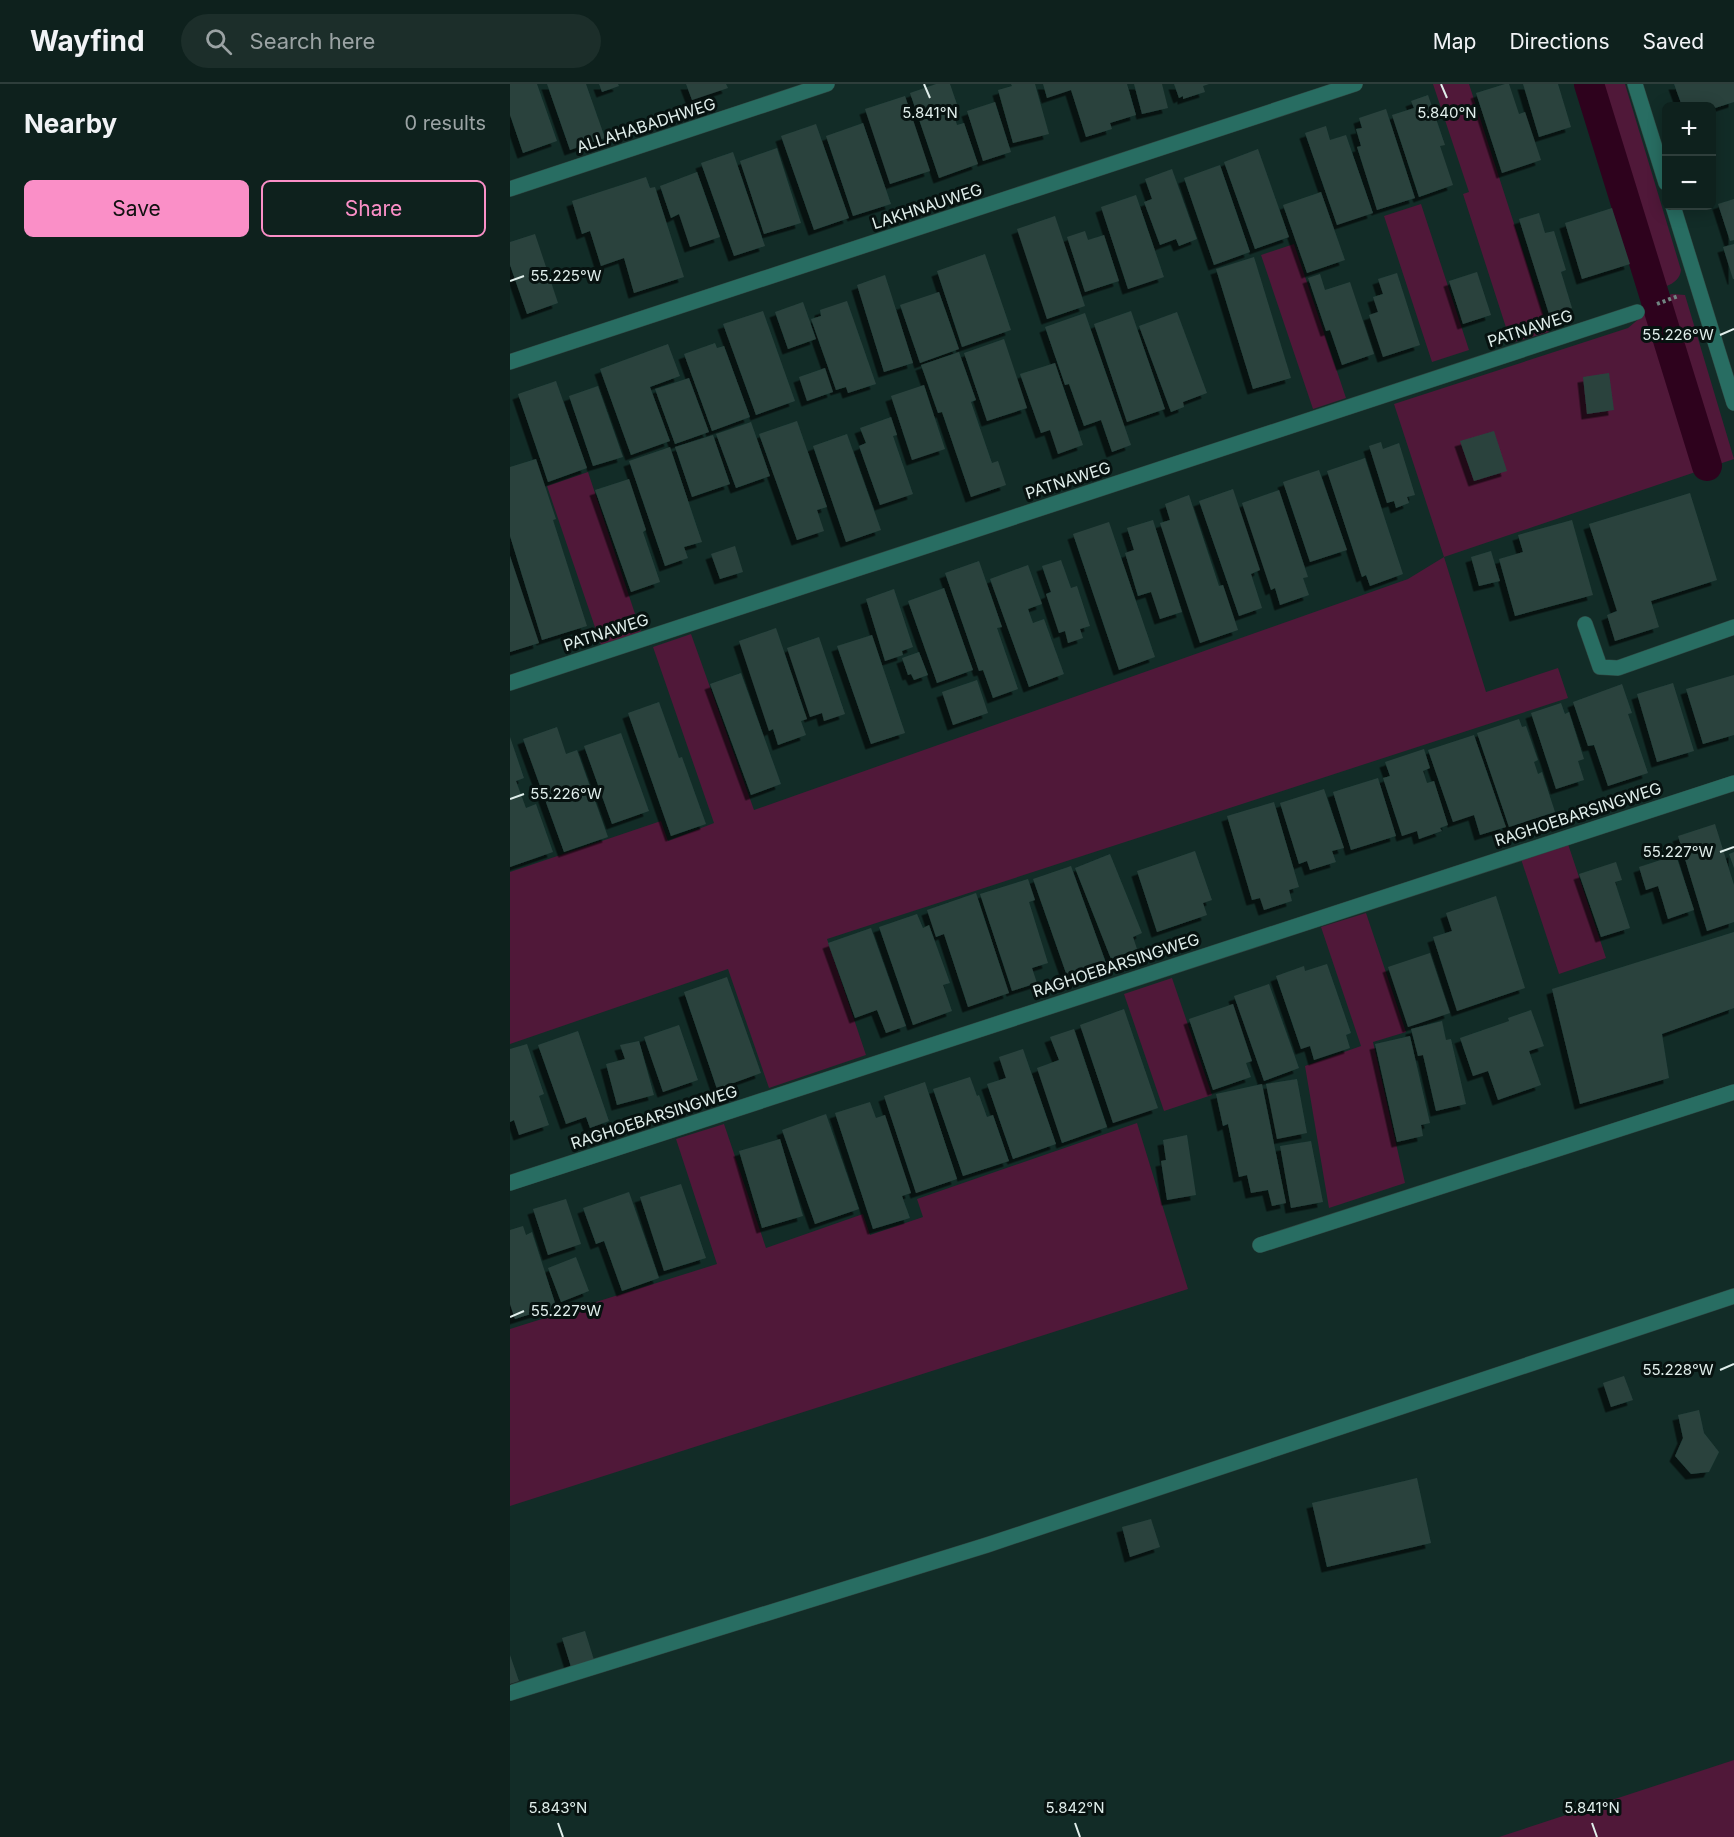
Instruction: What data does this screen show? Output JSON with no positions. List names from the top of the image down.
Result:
{
  "streets": {
    "street": [
      "ALLAHABADHWEG",
      "LAKHNAUWEG",
      "PATNAWEG",
      "RAGHOEBARSINGWEG"
    ]
  },
  "page": {
    "header": "Wayfind",
    "search": "Search here",
    "nav": ["Map", "Directions", "Saved"],
    "heading": ["Nearby", "0 results"],
    "map_buttons": ["+", "−"],
    "buttons": ["Save", "Share"]
  },
  "coordinates": [
    "5.841°N",
    "5.840°N",
    "55.225°W",
    "55.226°W",
    "55.227°W",
    "55.228°W",
    "5.843°N",
    "5.842°N"
  ]
}
